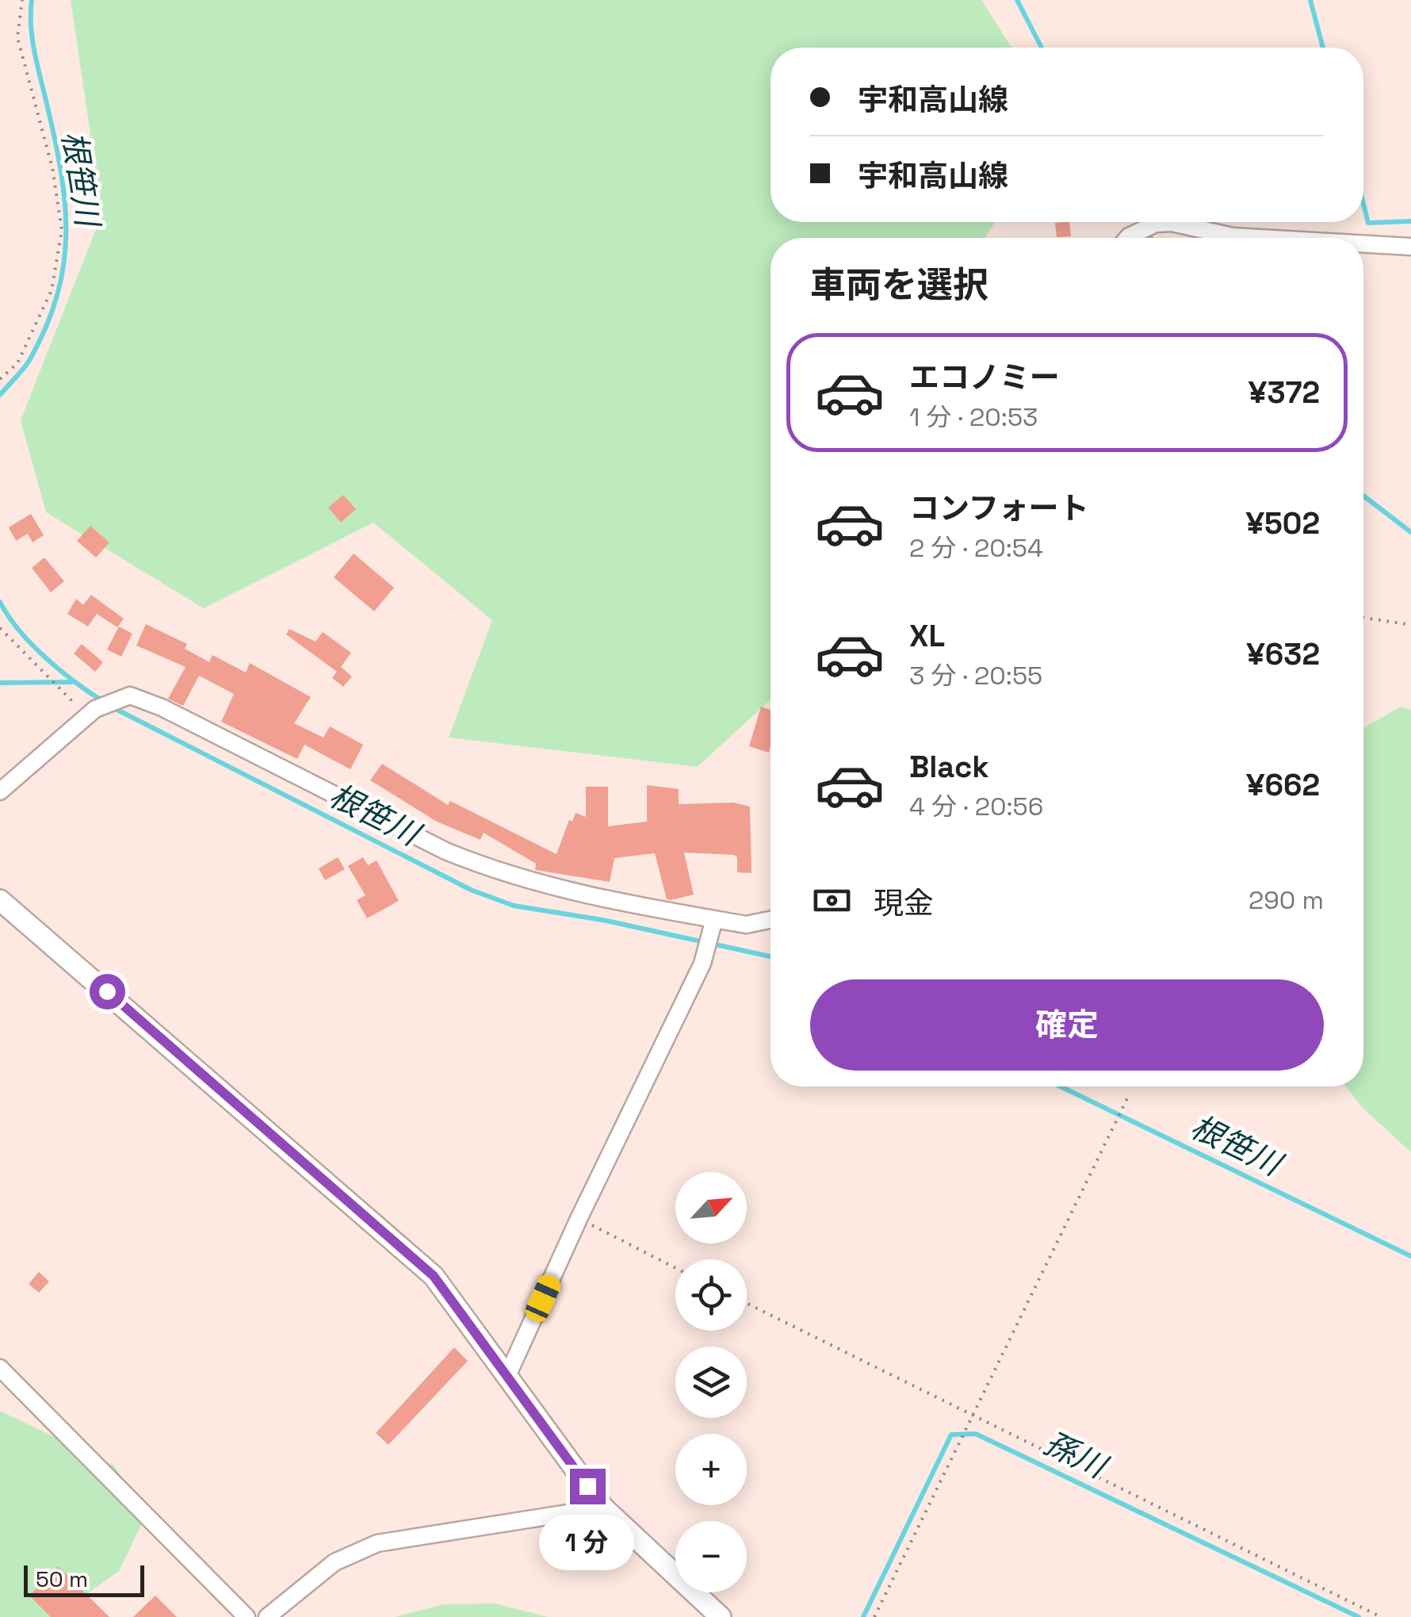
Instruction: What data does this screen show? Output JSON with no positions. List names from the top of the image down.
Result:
{
  "water": ["根笹川", "孫川"],
  "scale_bar": "50 m",
  "north": "top right",
  "page": {
    "banner": ["宇和高山線", "宇和高山線"],
    "heading": "車両を選択",
    "list": [
      {
        "name": "エコノミー",
        "note": "1 分 · 20:53",
        "value": "¥372"
      },
      {
        "name": "コンフォート",
        "note": "2 分 · 20:54",
        "value": "¥502"
      },
      {
        "name": "XL",
        "note": "3 分 · 20:55",
        "value": "¥632"
      },
      {
        "name": "Black",
        "note": "4 分 · 20:56",
        "value": "¥662"
      }
    ],
    "pay": ["現金", "290 m"],
    "buttons": "確定",
    "map_buttons": ["+", "−"],
    "bubble": "1 分",
    "scale": "50 m"
  }
}
